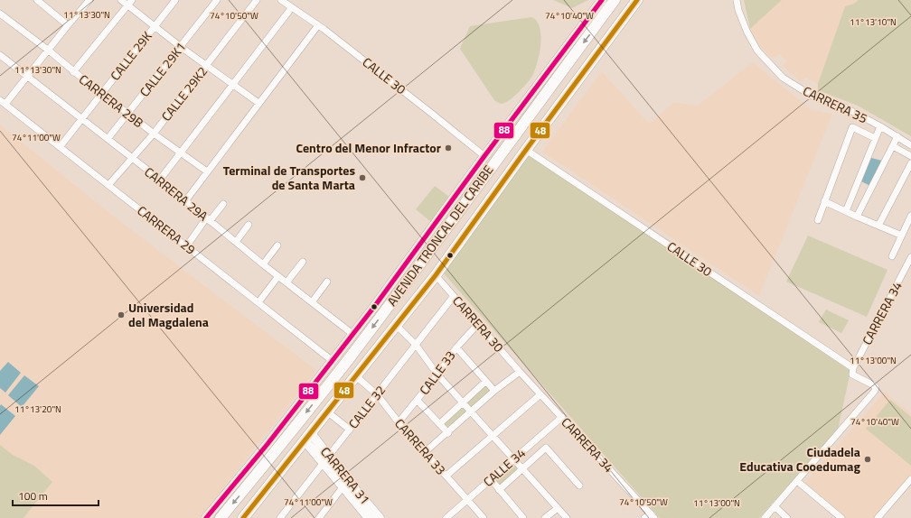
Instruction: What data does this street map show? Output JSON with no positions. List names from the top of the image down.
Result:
{
  "streets": {
    "highway": ["AVENIDA TRONCAL DEL CARIBE"],
    "street": [
      "CALLE 29K",
      "CALLE 29K1",
      "CALLE 30",
      "CALLE 29K2",
      "CARRERA 29B",
      "CARRERA 35",
      "CARRERA 29A",
      "CARRERA 29",
      "CARRERA 34",
      "CARRERA 30",
      "CALLE 33",
      "CALLE 32",
      "CARRERA 33",
      "CALLE 34",
      "CARRERA 31"
    ]
  },
  "crossings": [
    ["CALLE 29K", "CARRERA 29B"],
    ["CALLE 29K", "CARRERA 29A"],
    ["CALLE 29K", "CARRERA 29"],
    ["CALLE 29K1", "CARRERA 29B"],
    ["CALLE 29K1", "CARRERA 29A"],
    ["CALLE 30", "AVENIDA TRONCAL DEL CARIBE"],
    ["CALLE 30", "CARRERA 34"],
    ["CALLE 29K2", "CARRERA 29B"],
    ["CALLE 29K2", "CARRERA 29A"],
    ["CALLE 29K2", "CARRERA 29"],
    ["AVENIDA TRONCAL DEL CARIBE", "CARRERA 30"],
    ["AVENIDA TRONCAL DEL CARIBE", "CARRERA 33"],
    ["AVENIDA TRONCAL DEL CARIBE", "CARRERA 31"],
    ["CARRERA 34", "CARRERA 30"],
    ["CARRERA 34", "CALLE 34"],
    ["CARRERA 30", "CALLE 33"],
    ["CARRERA 30", "CALLE 32"],
    ["CALLE 33", "CARRERA 33"],
    ["CALLE 32", "CARRERA 33"],
    ["CALLE 32", "CARRERA 31"],
    ["CARRERA 33", "CALLE 34"]
  ],
  "places": [
    "Centro del Menor Infractor",
    "Terminal de Transportes de Santa Marta",
    "Universidad del Magdalena",
    "Ciudadela Educativa Cooedumag"
  ],
  "lines": ["transit line 88", "transit line 48"],
  "scale_bar": "100 m",
  "coordinates": [
    "11°13'30\"N",
    "74°10'40\"W",
    "74°10'50\"W",
    "11°13'10\"N",
    "74°11'00\"W",
    "11°13'00\"N",
    "11°13'20\"N"
  ]
}
